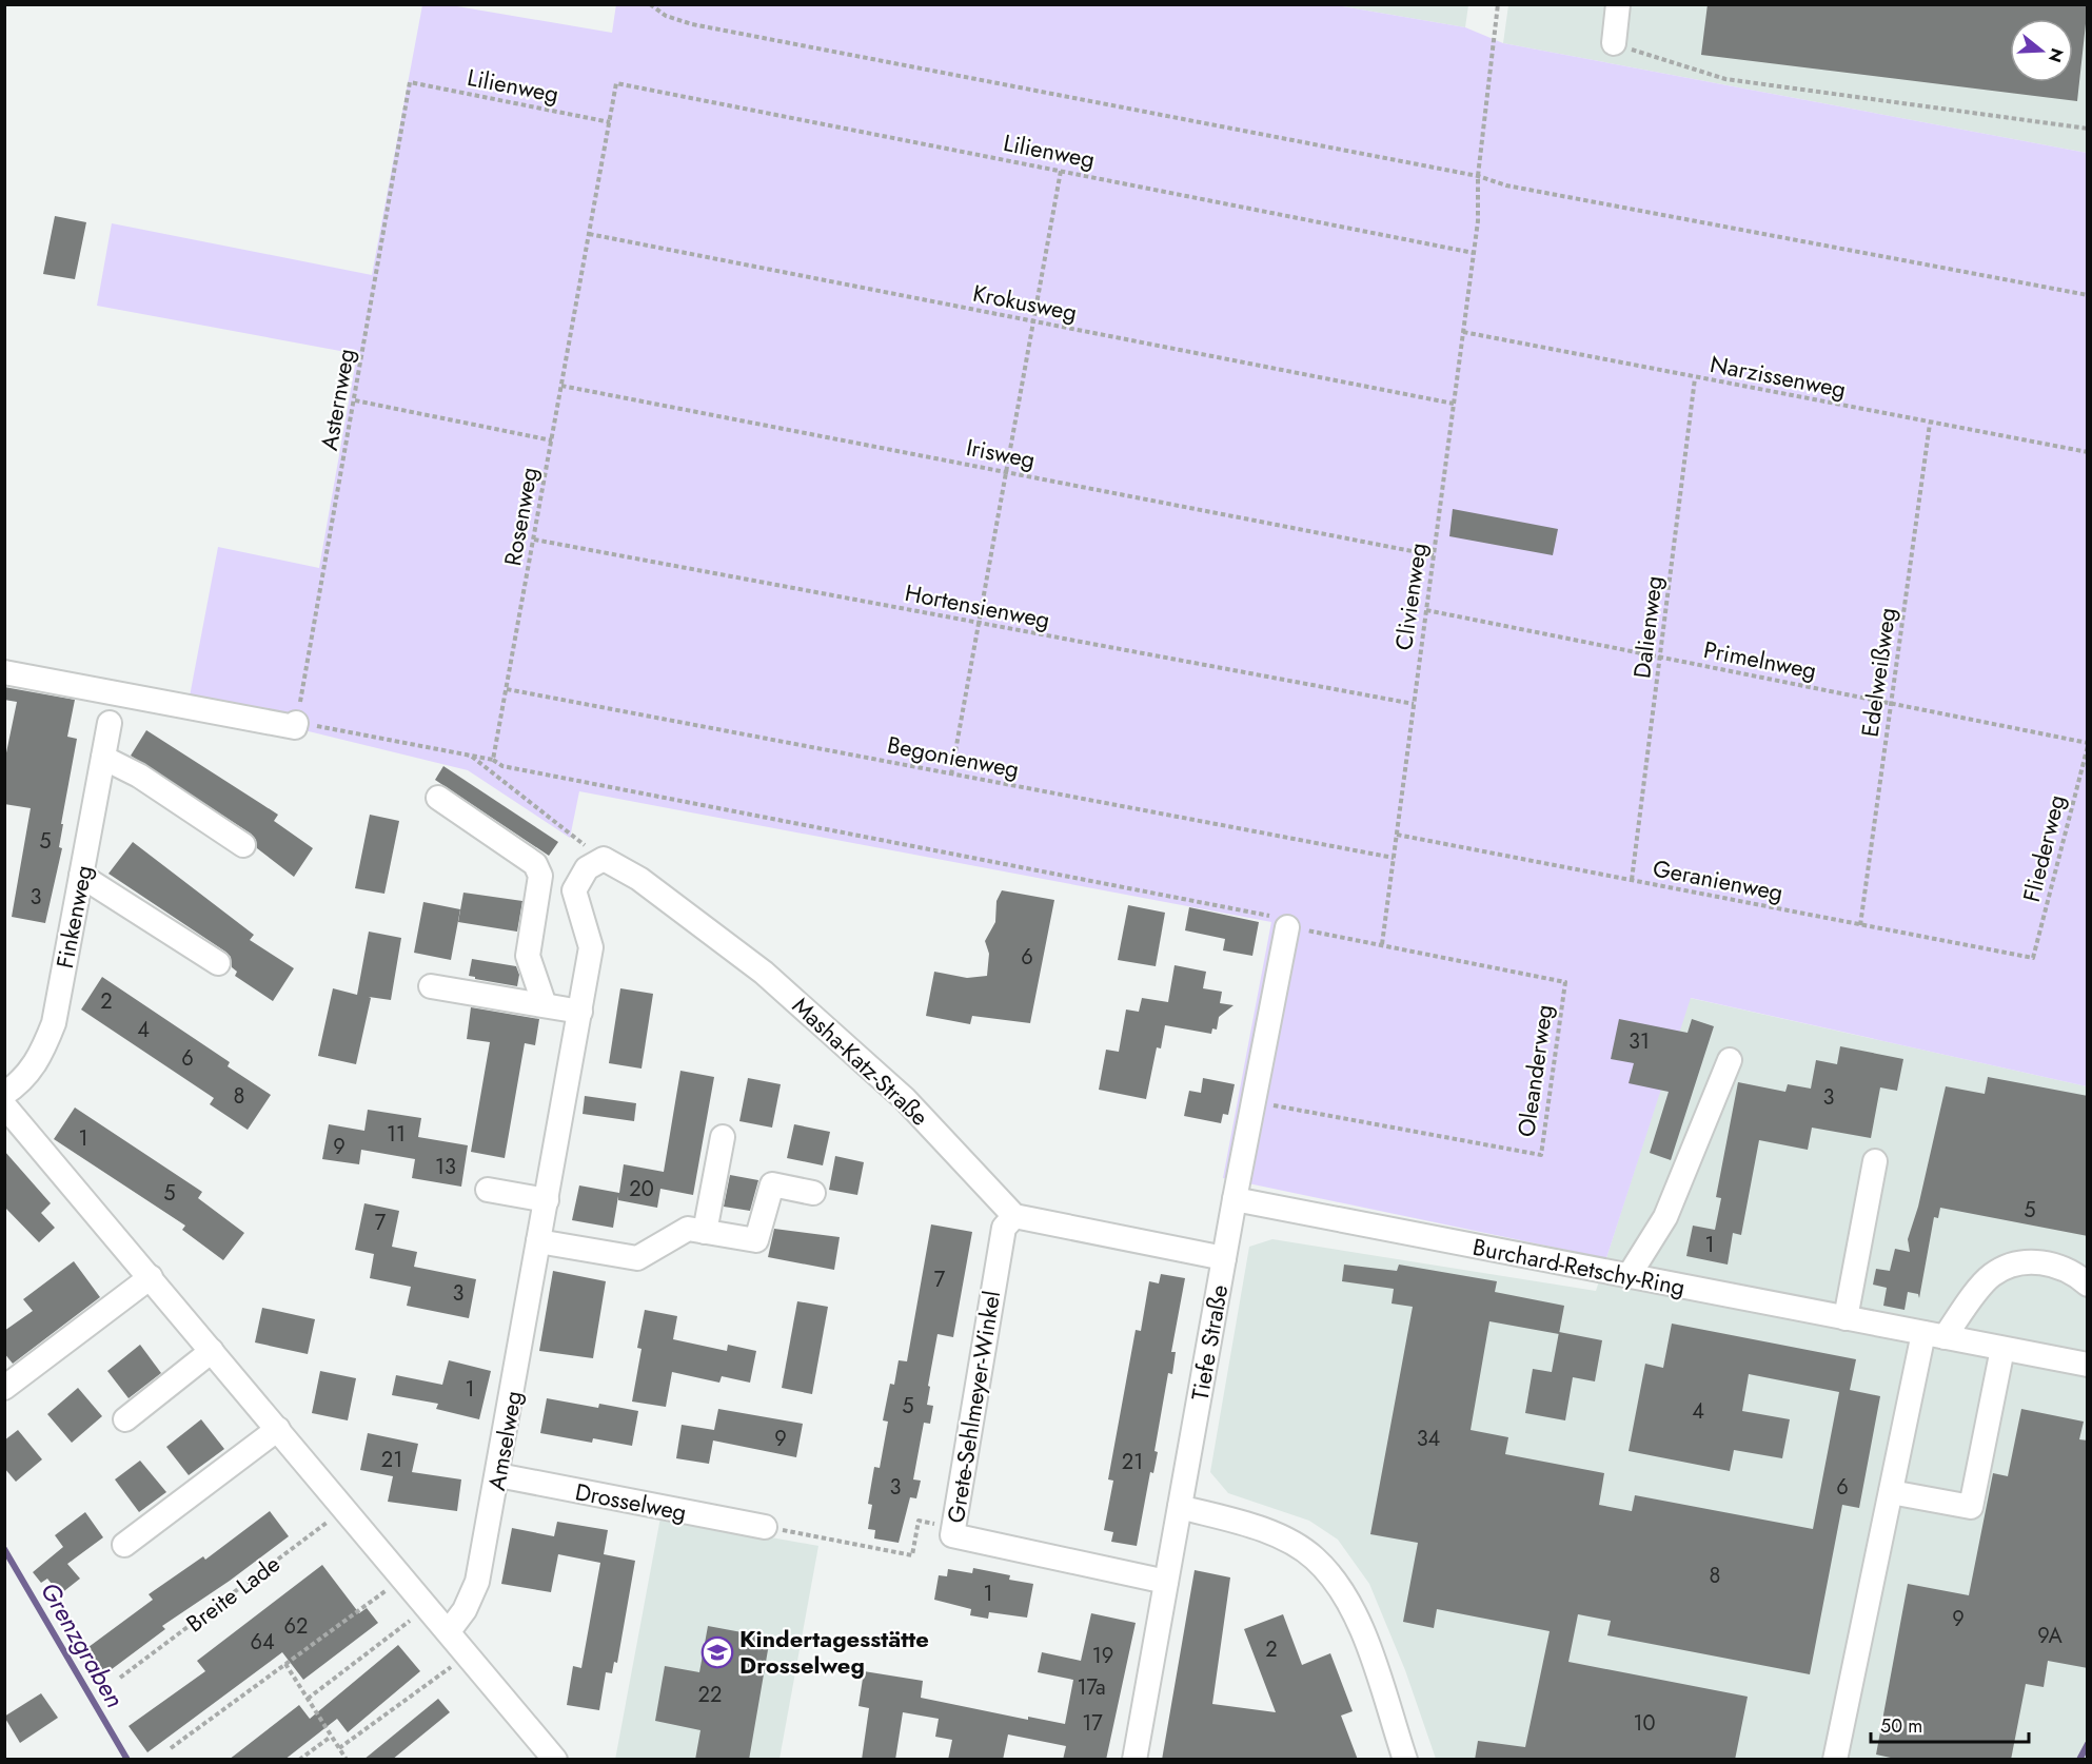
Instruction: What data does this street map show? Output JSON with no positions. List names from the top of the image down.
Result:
{
  "streets": {
    "street": [
      "Finkenweg",
      "Masha-Katz-Straße",
      "Burchard-Retschy-Ring",
      "Tiefe Straße",
      "Grete-Sehlmeyer-Winkel",
      "Amselweg",
      "Drosselweg"
    ],
    "path": [
      "Lilienweg",
      "Krokusweg",
      "Narzissenweg",
      "Asternweg",
      "Irisweg",
      "Rosenweg",
      "Clivienweg",
      "Hortensienweg",
      "Dalienweg",
      "Primelnweg",
      "Edelweißweg",
      "Begonienweg",
      "Fliederweg",
      "Geranienweg",
      "Oleanderweg",
      "Breite Lade"
    ]
  },
  "crossings": [
    ["Lilienweg", "Asternweg"],
    ["Lilienweg", "Rosenweg"],
    ["Lilienweg", "Clivienweg"],
    ["Krokusweg", "Rosenweg"],
    ["Krokusweg", "Clivienweg"],
    ["Narzissenweg", "Clivienweg"],
    ["Narzissenweg", "Dalienweg"],
    ["Narzissenweg", "Edelweißweg"],
    ["Irisweg", "Rosenweg"],
    ["Irisweg", "Clivienweg"],
    ["Rosenweg", "Hortensienweg"],
    ["Rosenweg", "Begonienweg"],
    ["Rosenweg", "Oleanderweg"],
    ["Clivienweg", "Hortensienweg"],
    ["Clivienweg", "Primelnweg"],
    ["Clivienweg", "Begonienweg"],
    ["Clivienweg", "Geranienweg"],
    ["Clivienweg", "Oleanderweg"],
    ["Dalienweg", "Primelnweg"],
    ["Dalienweg", "Geranienweg"],
    ["Primelnweg", "Edelweißweg"],
    ["Primelnweg", "Fliederweg"],
    ["Edelweißweg", "Geranienweg"],
    ["Fliederweg", "Geranienweg"],
    ["Masha-Katz-Straße", "Grete-Sehlmeyer-Winkel"],
    ["Masha-Katz-Straße", "Amselweg"],
    ["Oleanderweg", "Tiefe Straße"],
    ["Burchard-Retschy-Ring", "Tiefe Straße"],
    ["Tiefe Straße", "Grete-Sehlmeyer-Winkel"],
    ["Amselweg", "Drosselweg"]
  ],
  "water": ["Grenzgraben"],
  "places": {
    "school or university": ["Kindertagesstätte Drosselweg"]
  },
  "house_numbers": [
    "5",
    "3",
    "6",
    "2",
    "4",
    "31",
    "6",
    "8",
    "3",
    "11",
    "1",
    "9",
    "13",
    "20",
    "5",
    "5",
    "7",
    "1",
    "7",
    "3",
    "1",
    "5",
    "4",
    "9",
    "34",
    "21",
    "21",
    "3",
    "6",
    "8",
    "1",
    "9",
    "62",
    "9A",
    "64",
    "2",
    "19",
    "17a",
    "22",
    "17",
    "10"
  ],
  "scale_bar": "50 m",
  "north": "right"
}
